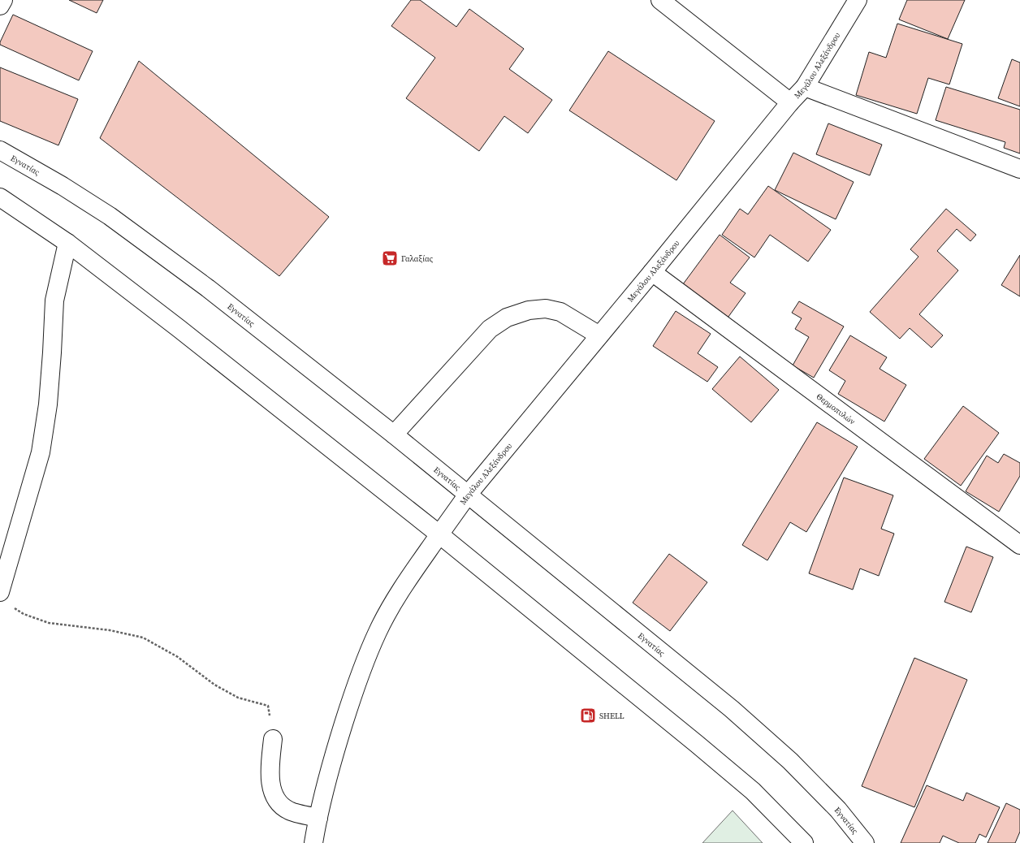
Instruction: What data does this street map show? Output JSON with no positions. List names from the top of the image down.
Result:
{
  "streets": {
    "main road": ["Μεγάλου Αλεξάνδρου", "Εγνατίας", "Θερμοπυλών"]
  },
  "crossings": [
    ["Μεγάλου Αλεξάνδρου", "Εγνατίας"],
    ["Μεγάλου Αλεξάνδρου", "Θερμοπυλών"]
  ],
  "places": {
    "supermarket": ["Γαλαξίας"],
    "fuel station": ["SHELL"]
  }
}
